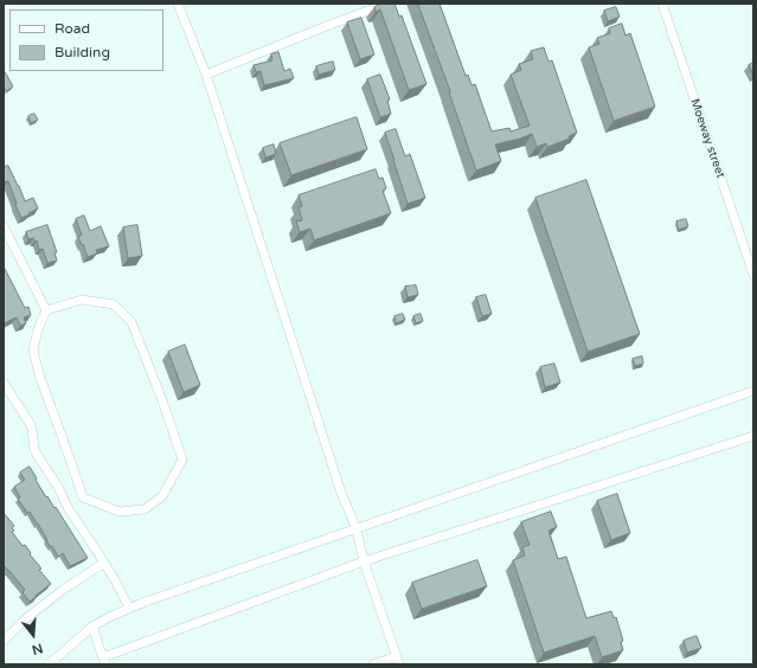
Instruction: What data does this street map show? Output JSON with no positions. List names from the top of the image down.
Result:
{
  "streets": {
    "street": ["Moeway street"]
  },
  "legend": ["Road", "Building"],
  "north": "bottom"
}
